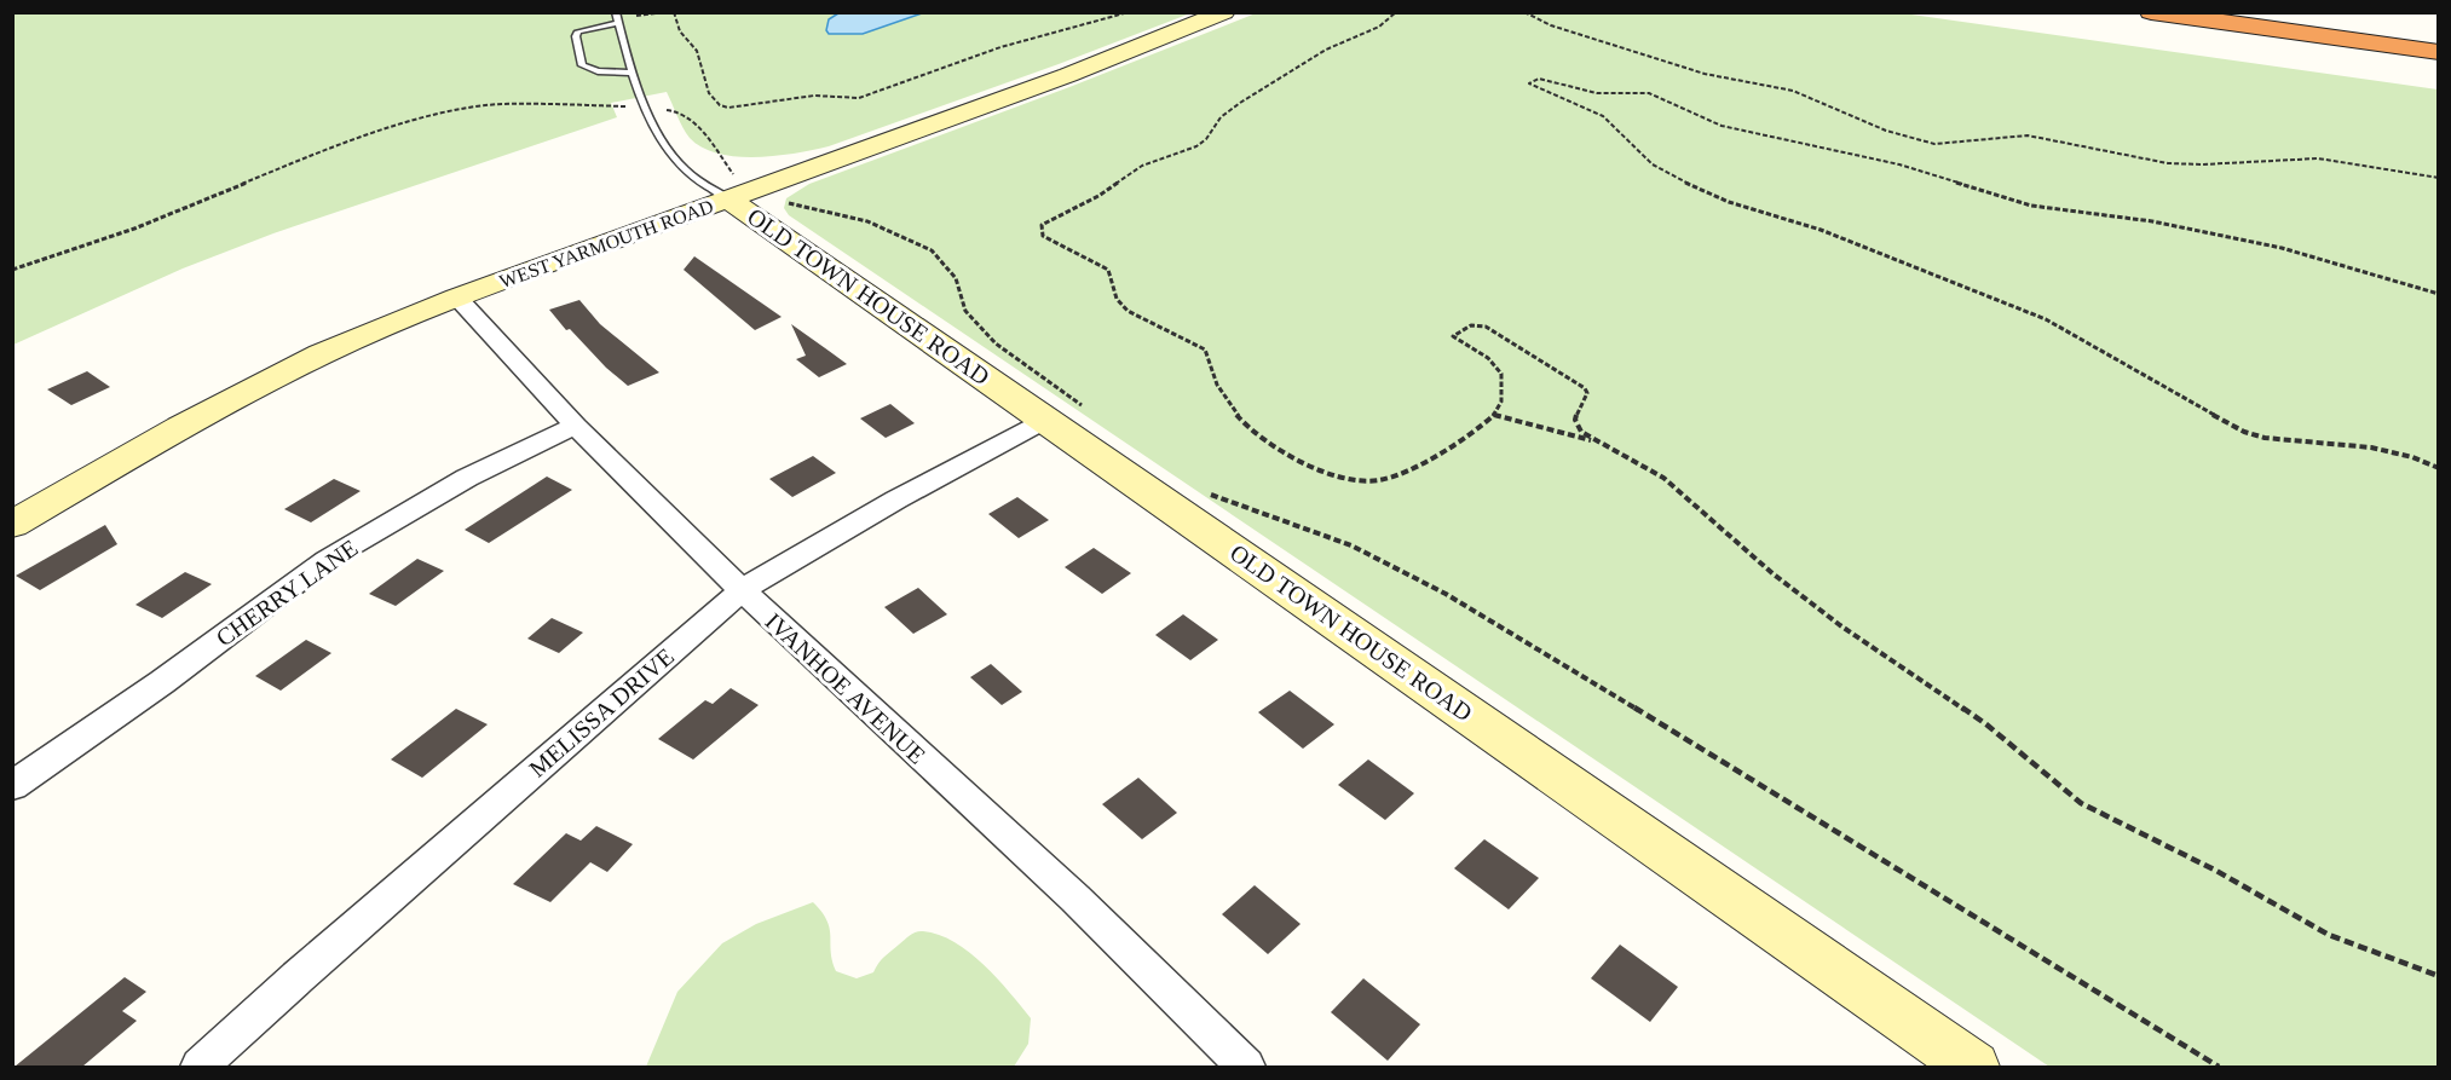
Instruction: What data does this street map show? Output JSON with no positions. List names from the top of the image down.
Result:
{
  "streets": {
    "main road": ["WEST YARMOUTH ROAD", "OLD TOWN HOUSE ROAD"],
    "street": ["CHERRY LANE", "IVANHOE AVENUE", "MELISSA DRIVE"]
  },
  "crossings": [
    ["WEST YARMOUTH ROAD", "OLD TOWN HOUSE ROAD"],
    ["WEST YARMOUTH ROAD", "IVANHOE AVENUE"],
    ["OLD TOWN HOUSE ROAD", "MELISSA DRIVE"],
    ["CHERRY LANE", "IVANHOE AVENUE"],
    ["IVANHOE AVENUE", "MELISSA DRIVE"]
  ]
}
